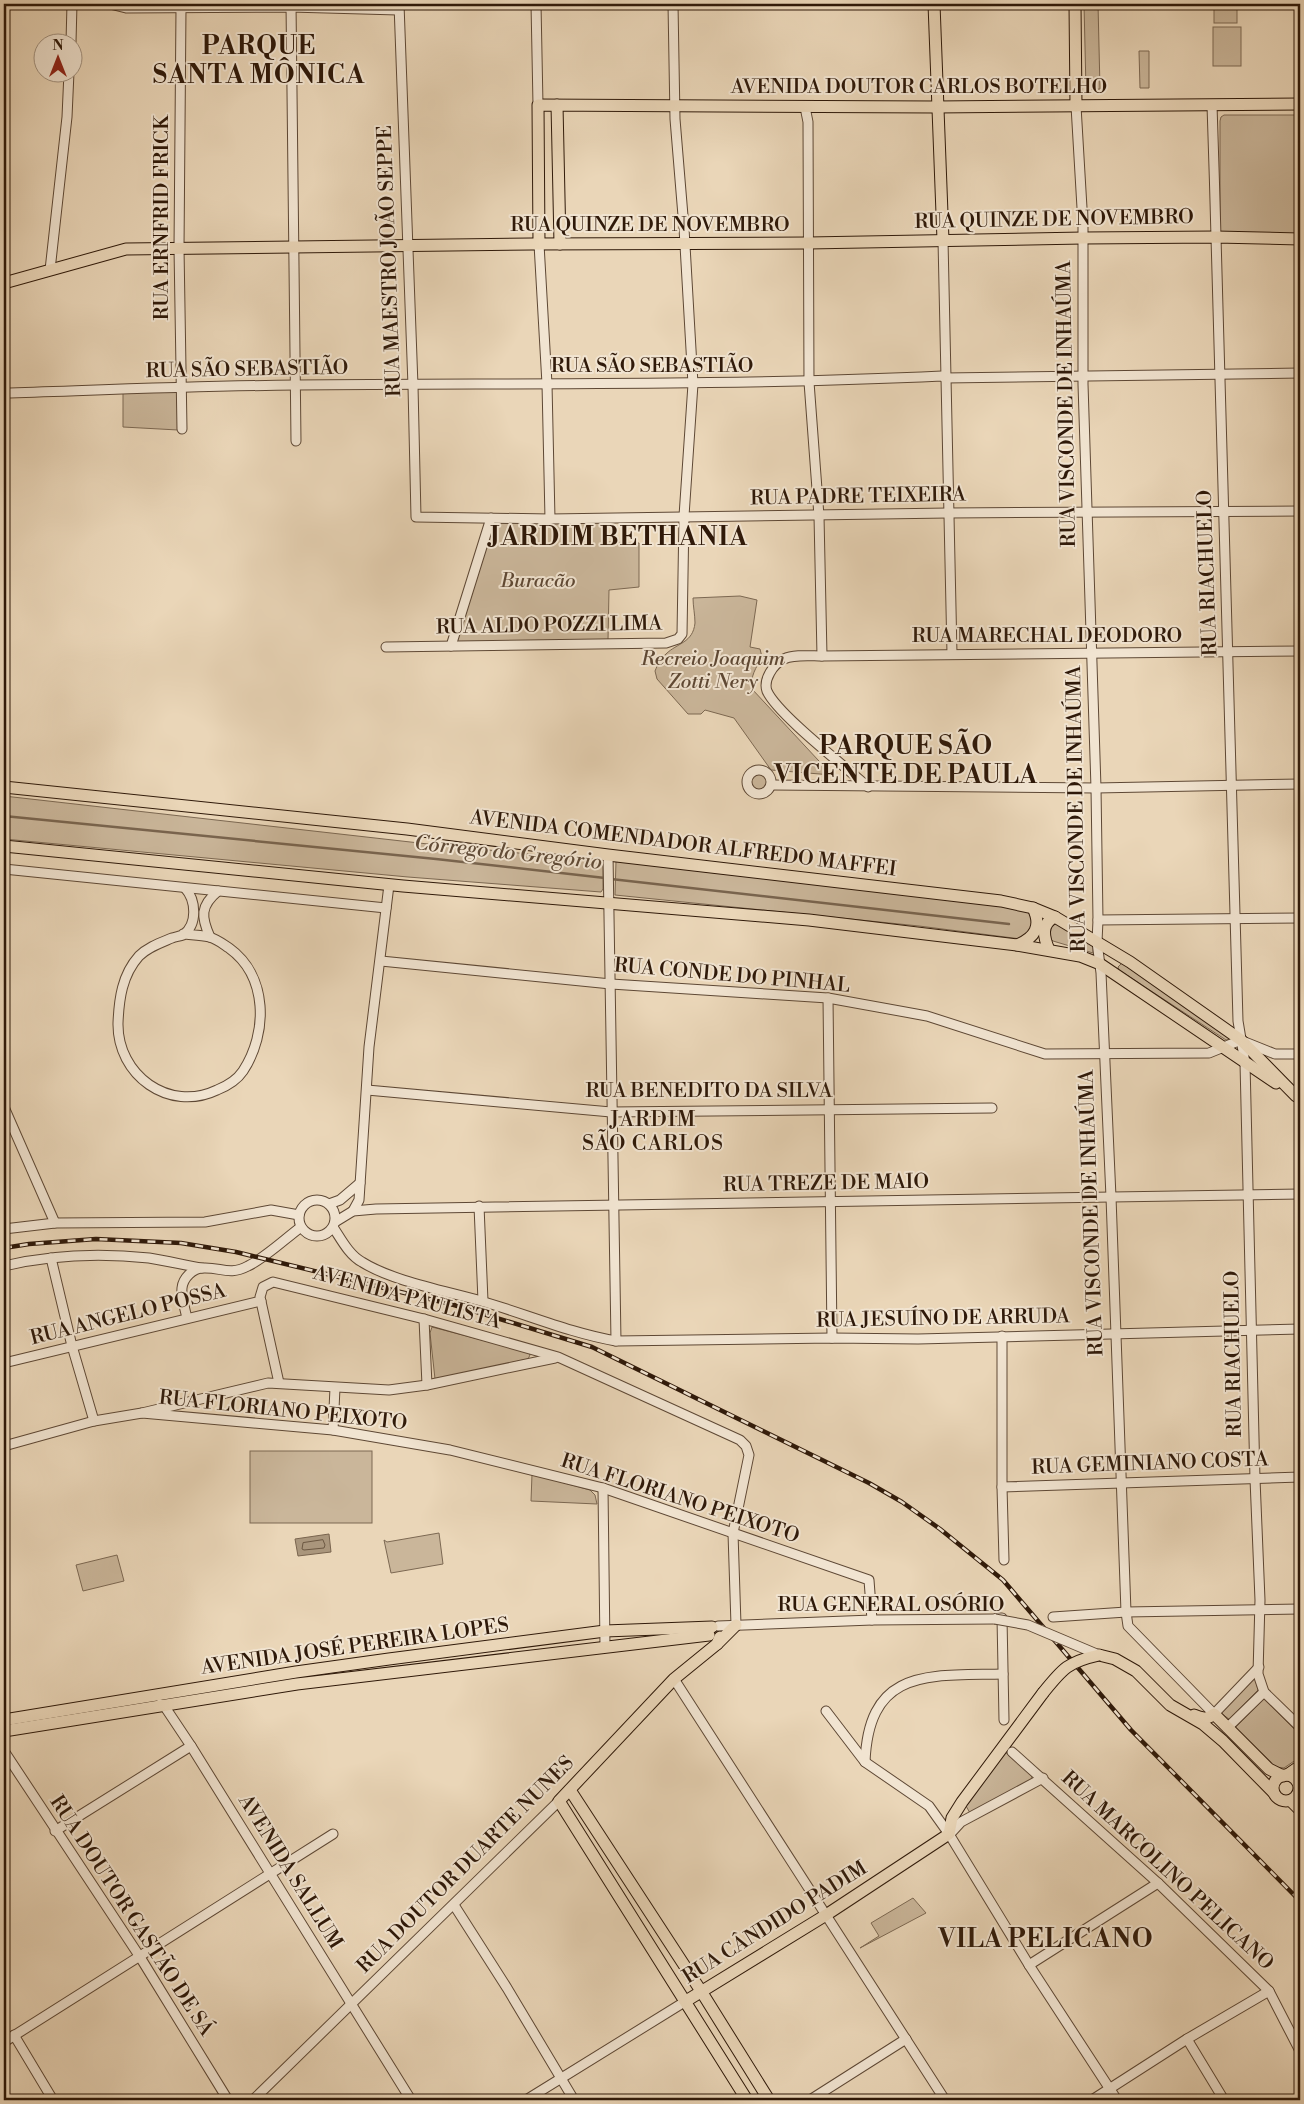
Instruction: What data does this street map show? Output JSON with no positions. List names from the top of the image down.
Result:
{
  "streets": {
    "main road": [
      "AVENIDA DOUTOR CARLOS BOTELHO",
      "RUA QUINZE DE NOVEMBRO",
      "RUA VISCONDE DE INHAÚMA",
      "AVENIDA COMENDADOR ALFREDO MAFFEI",
      "AVENIDA JOSÉ PEREIRA LOPES",
      "RUA DOUTOR DUARTE NUNES",
      "RUA CÂNDIDO PADIM"
    ],
    "street": [
      "RUA ERNFRID FRICK",
      "RUA MAESTRO JOÃO SEPPE",
      "RUA SÃO SEBASTIÃO",
      "RUA PADRE TEIXEIRA",
      "RUA RIACHUELO",
      "RUA ALDO POZZI LIMA",
      "RUA MARECHAL DEODORO",
      "RUA CONDE DO PINHAL",
      "RUA BENEDITO DA SILVA",
      "RUA TREZE DE MAIO",
      "AVENIDA PAULISTA",
      "RUA ANGELO POSSA",
      "RUA JESUÍNO DE ARRUDA",
      "RUA FLORIANO PEIXOTO",
      "RUA GEMINIANO COSTA",
      "RUA GENERAL OSÓRIO",
      "RUA MARCOLINO PELICANO",
      "AVENIDA SALLUM",
      "RUA DOUTOR GASTÃO DE SÁ"
    ]
  },
  "crossings": [
    ["AVENIDA DOUTOR CARLOS BOTELHO", "RUA VISCONDE DE INHAÚMA"],
    ["AVENIDA DOUTOR CARLOS BOTELHO", "RUA RIACHUELO"],
    ["AVENIDA DOUTOR CARLOS BOTELHO", "RUA ALDO POZZI LIMA"],
    ["RUA ERNFRID FRICK", "RUA QUINZE DE NOVEMBRO"],
    ["RUA ERNFRID FRICK", "RUA SÃO SEBASTIÃO"],
    ["RUA QUINZE DE NOVEMBRO", "RUA MAESTRO JOÃO SEPPE"],
    ["RUA QUINZE DE NOVEMBRO", "RUA VISCONDE DE INHAÚMA"],
    ["RUA QUINZE DE NOVEMBRO", "RUA RIACHUELO"],
    ["RUA QUINZE DE NOVEMBRO", "RUA ALDO POZZI LIMA"],
    ["RUA MAESTRO JOÃO SEPPE", "RUA SÃO SEBASTIÃO"],
    ["RUA MAESTRO JOÃO SEPPE", "RUA PADRE TEIXEIRA"],
    ["RUA SÃO SEBASTIÃO", "RUA VISCONDE DE INHAÚMA"],
    ["RUA SÃO SEBASTIÃO", "RUA RIACHUELO"],
    ["RUA SÃO SEBASTIÃO", "RUA ALDO POZZI LIMA"],
    ["RUA VISCONDE DE INHAÚMA", "RUA PADRE TEIXEIRA"],
    ["RUA VISCONDE DE INHAÚMA", "RUA MARECHAL DEODORO"],
    ["RUA VISCONDE DE INHAÚMA", "AVENIDA COMENDADOR ALFREDO MAFFEI"],
    ["RUA VISCONDE DE INHAÚMA", "RUA CONDE DO PINHAL"],
    ["RUA VISCONDE DE INHAÚMA", "RUA TREZE DE MAIO"],
    ["RUA VISCONDE DE INHAÚMA", "RUA JESUÍNO DE ARRUDA"],
    ["RUA VISCONDE DE INHAÚMA", "RUA GEMINIANO COSTA"],
    ["RUA PADRE TEIXEIRA", "RUA RIACHUELO"],
    ["RUA PADRE TEIXEIRA", "RUA ALDO POZZI LIMA"],
    ["RUA RIACHUELO", "RUA MARECHAL DEODORO"],
    ["RUA RIACHUELO", "AVENIDA COMENDADOR ALFREDO MAFFEI"],
    ["RUA RIACHUELO", "RUA TREZE DE MAIO"],
    ["RUA RIACHUELO", "RUA JESUÍNO DE ARRUDA"],
    ["RUA RIACHUELO", "RUA GEMINIANO COSTA"],
    ["AVENIDA COMENDADOR ALFREDO MAFFEI", "RUA CONDE DO PINHAL"],
    ["RUA TREZE DE MAIO", "AVENIDA PAULISTA"],
    ["AVENIDA PAULISTA", "RUA ANGELO POSSA"],
    ["AVENIDA PAULISTA", "RUA JESUÍNO DE ARRUDA"],
    ["AVENIDA PAULISTA", "RUA FLORIANO PEIXOTO"],
    ["RUA FLORIANO PEIXOTO", "RUA GENERAL OSÓRIO"],
    ["RUA GENERAL OSÓRIO", "AVENIDA JOSÉ PEREIRA LOPES"],
    ["AVENIDA JOSÉ PEREIRA LOPES", "RUA DOUTOR DUARTE NUNES"],
    ["AVENIDA JOSÉ PEREIRA LOPES", "AVENIDA SALLUM"],
    ["RUA DOUTOR DUARTE NUNES", "AVENIDA SALLUM"],
    ["RUA MARCOLINO PELICANO", "RUA CÂNDIDO PADIM"]
  ],
  "districts": [
    "PARQUE SANTA MÔNICA",
    "JARDIM BETHANIA",
    "PARQUE SÃO VICENTE DE PAULA",
    "JARDIM SÃO CARLOS",
    "VILA PELICANO"
  ],
  "water": ["Córrego do Gregório"],
  "parks": ["Buracão", "Recreio Joaquim Zotti Nery"],
  "north": "top"
}
